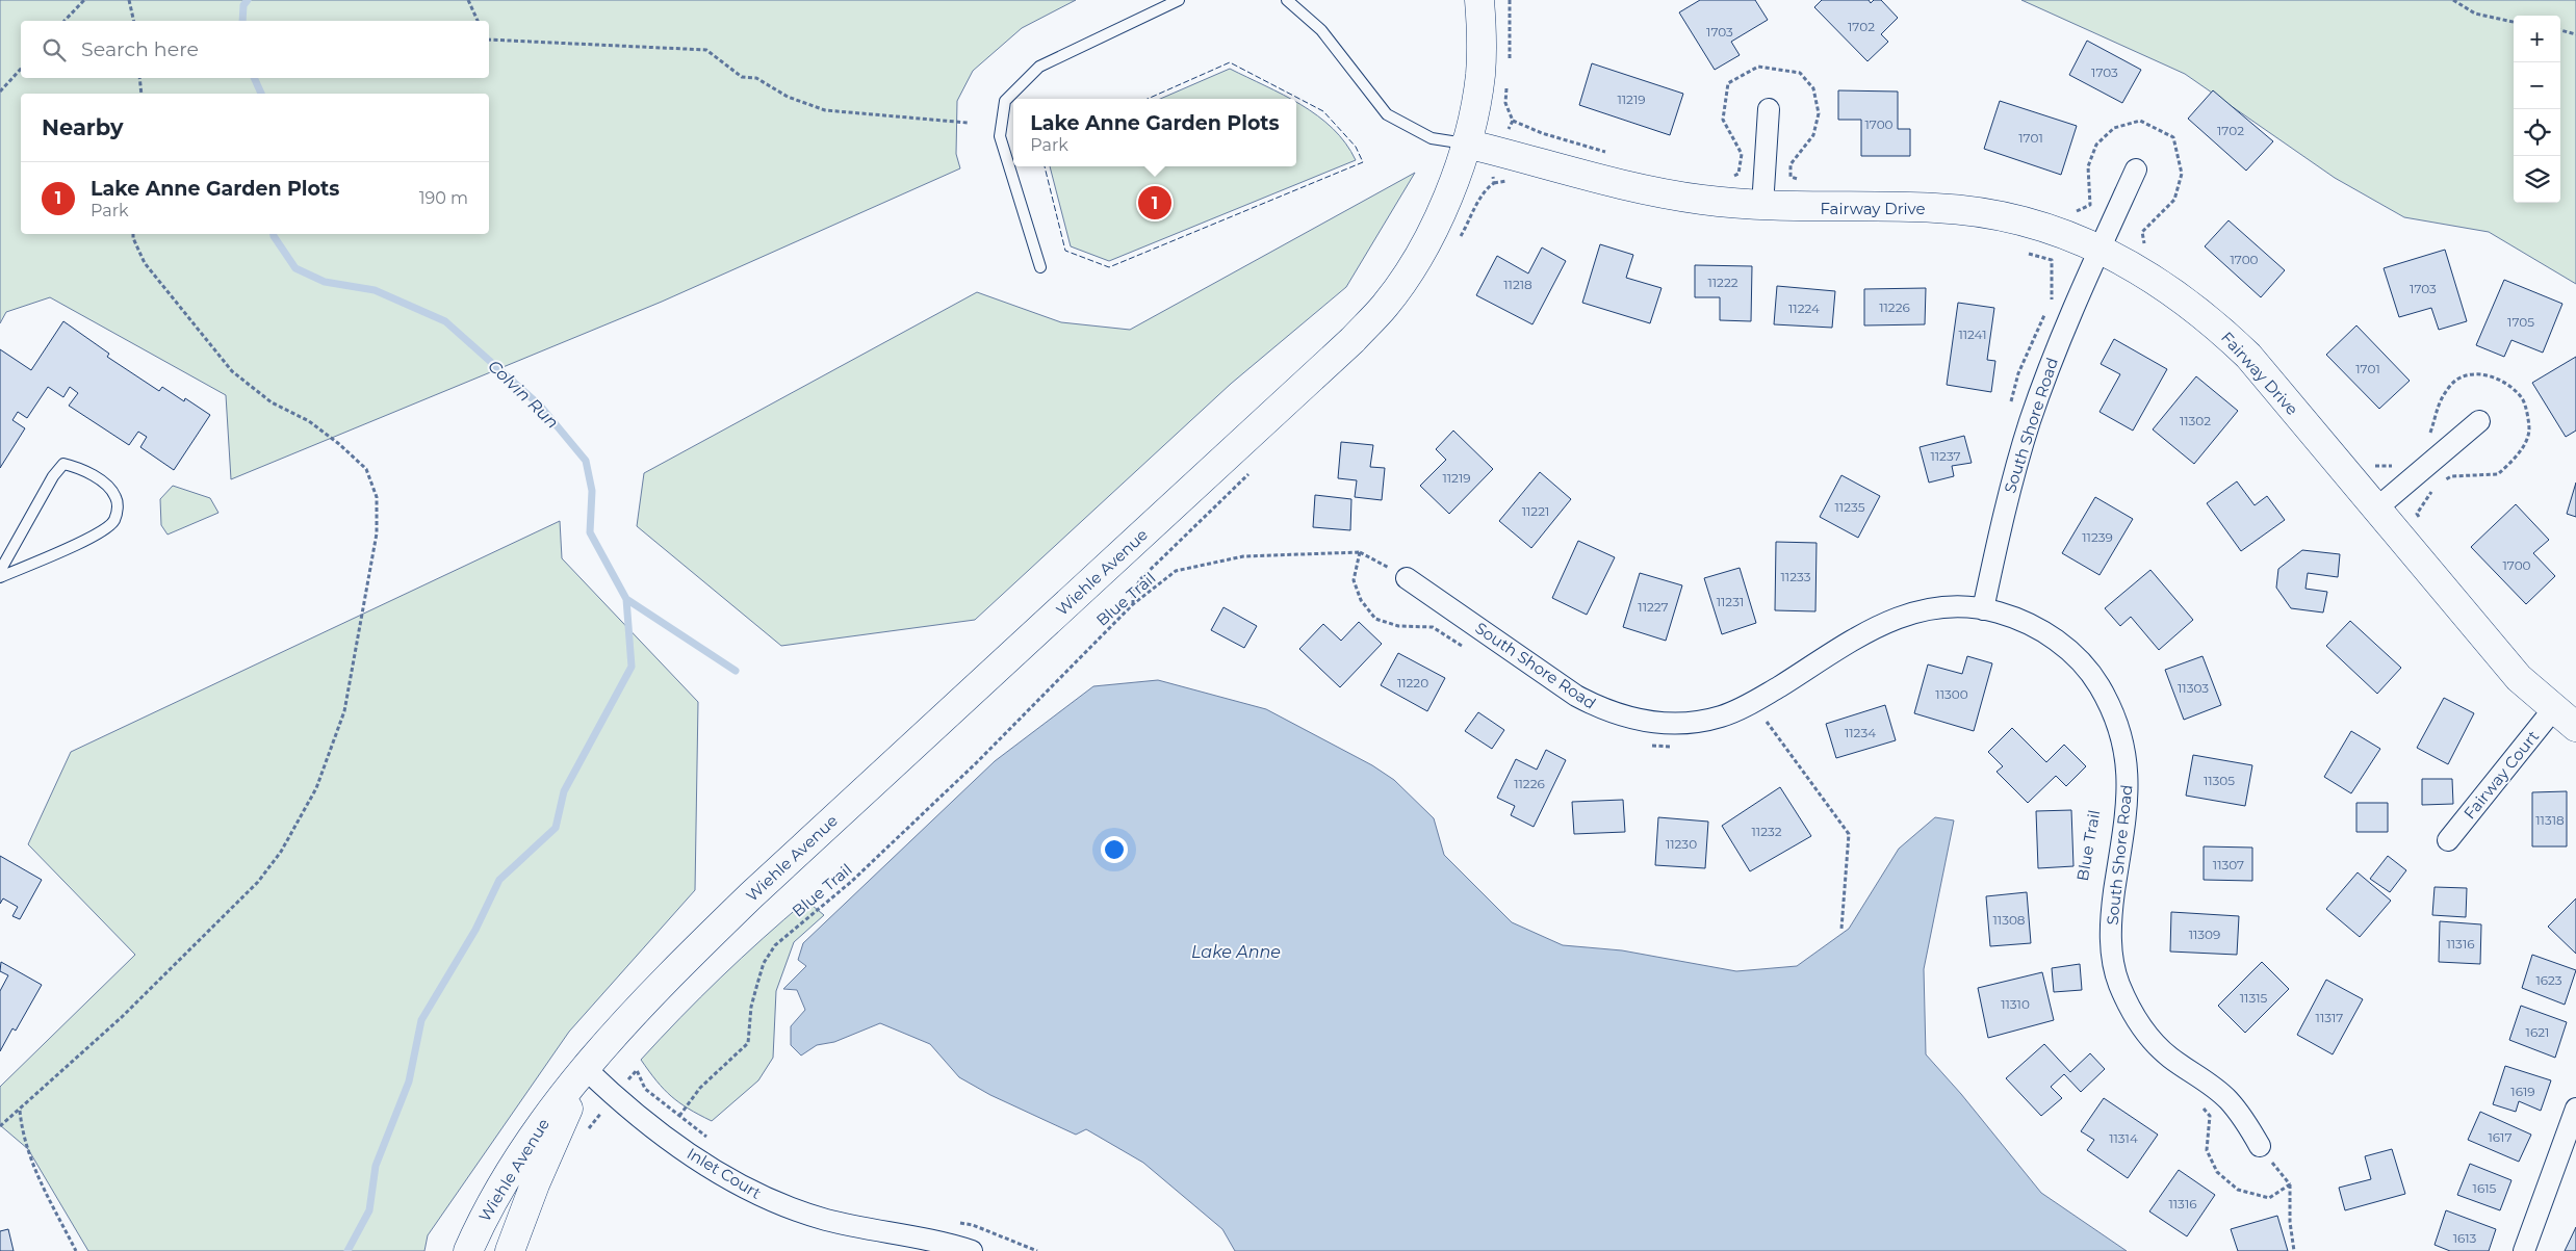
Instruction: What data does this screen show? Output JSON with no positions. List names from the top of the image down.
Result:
{
  "streets": {
    "main road": ["Fairway Drive", "Wiehle Avenue"],
    "street": ["South Shore Road", "Fairway Court", "Inlet Court"],
    "path": ["Blue Trail"]
  },
  "crossings": [
    ["Fairway Drive", "South Shore Road"],
    ["Fairway Drive", "Wiehle Avenue"],
    ["Fairway Drive", "Fairway Court"],
    ["South Shore Road", "Blue Trail"],
    ["Wiehle Avenue", "Inlet Court"]
  ],
  "water": ["Colvin Run", "Lake Anne"],
  "house_numbers": [
    "1702",
    "1703",
    "1703",
    "11219",
    "1700",
    "1702",
    "1701",
    "1700",
    "11222",
    "11218",
    "1703",
    "11226",
    "11224",
    "1705",
    "11241",
    "1701",
    "11302",
    "11237",
    "11219",
    "11235",
    "11221",
    "11239",
    "1700",
    "11233",
    "11231",
    "11227",
    "11220",
    "11303",
    "11300",
    "11234",
    "11305",
    "11226",
    "11318",
    "11232",
    "11230",
    "11307",
    "11308",
    "11309",
    "11316",
    "1623",
    "11315",
    "11310",
    "11317",
    "1621",
    "1619",
    "1617",
    "11314",
    "1615",
    "11316",
    "1613"
  ],
  "page": {
    "map_buttons": ["+", "−"],
    "search": "Search here",
    "heading": "Nearby",
    "popup": ["Lake Anne Garden Plots", "Park"],
    "list": [
      {
        "mark": "1",
        "name": "Lake Anne Garden Plots",
        "note": "Park",
        "value": "190 m"
      }
    ],
    "pins": "1"
  }
}
